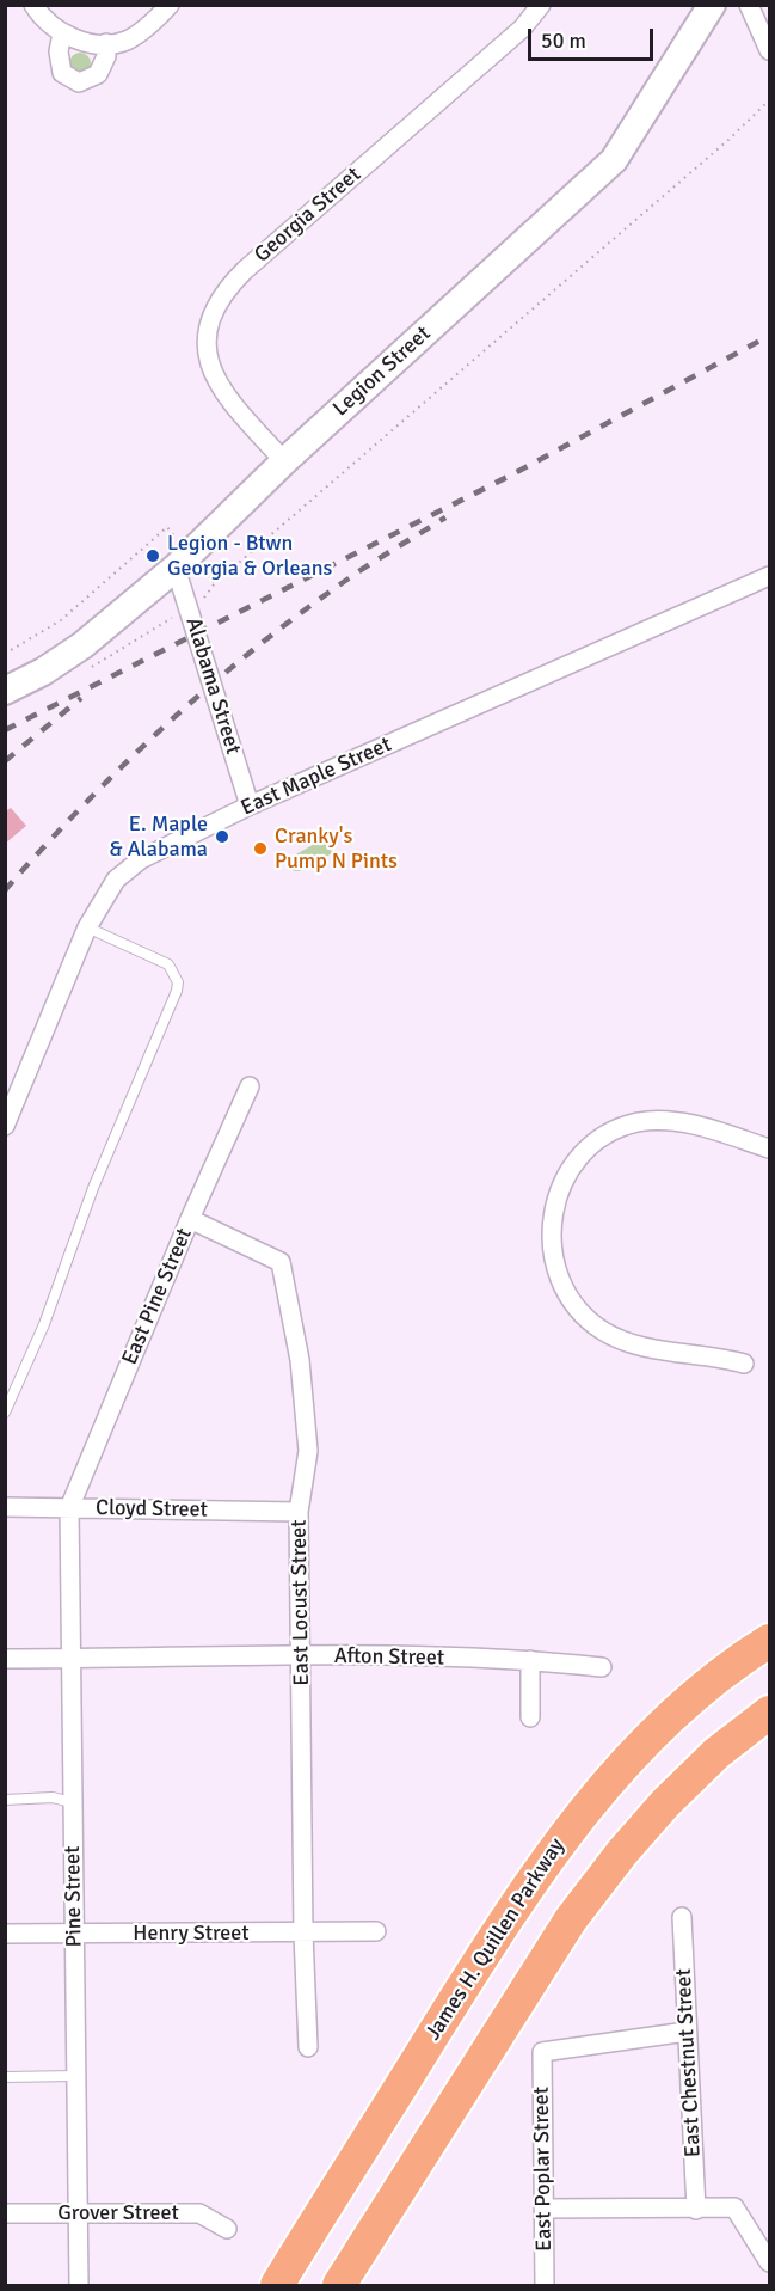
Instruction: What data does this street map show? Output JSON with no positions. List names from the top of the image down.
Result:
{
  "streets": {
    "highway": ["James H. Quillen Parkway"],
    "main road": ["Legion Street"],
    "street": [
      "Georgia Street",
      "Alabama Street",
      "East Maple Street",
      "East Pine Street",
      "Cloyd Street",
      "East Locust Street",
      "Afton Street",
      "Pine Street",
      "Henry Street",
      "East Chestnut Street",
      "East Poplar Street",
      "Grover Street"
    ]
  },
  "crossings": [
    ["Georgia Street", "Legion Street"],
    ["Legion Street", "Alabama Street"],
    ["Alabama Street", "East Maple Street"],
    ["East Pine Street", "Cloyd Street"],
    ["East Pine Street", "East Locust Street"],
    ["East Pine Street", "Pine Street"],
    ["Cloyd Street", "East Locust Street"],
    ["Cloyd Street", "Pine Street"],
    ["East Locust Street", "Afton Street"],
    ["East Locust Street", "Henry Street"],
    ["Afton Street", "Pine Street"],
    ["Pine Street", "Henry Street"],
    ["Pine Street", "Grover Street"],
    ["East Chestnut Street", "East Poplar Street"]
  ],
  "places": ["Legion - Btwn Georgia & Orleans", "E. Maple & Alabama", "Cranky's Pump N Pints"],
  "scale_bar": "50 m"
}
